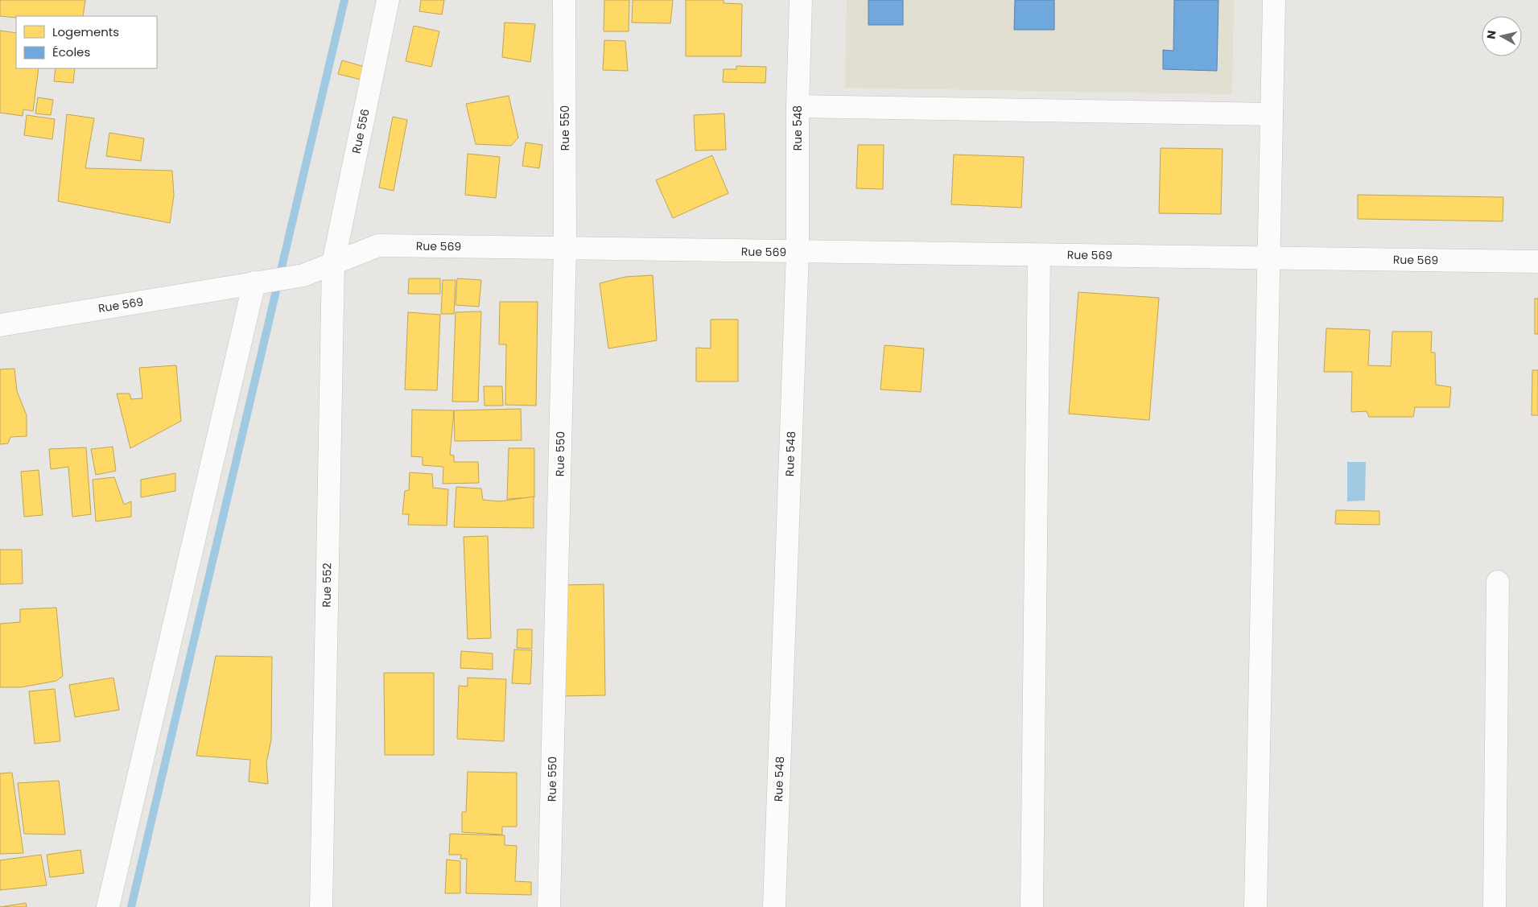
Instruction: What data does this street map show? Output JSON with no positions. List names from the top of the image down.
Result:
{
  "streets": {
    "street": [
      "Rue 550",
      "Rue 548",
      "Rue 556",
      "Rue 569",
      "Rue 552"
    ]
  },
  "crossings": [
    ["Rue 550", "Rue 569"],
    ["Rue 548", "Rue 569"],
    ["Rue 556", "Rue 569"],
    ["Rue 556", "Rue 552"],
    ["Rue 569", "Rue 552"]
  ],
  "legend": ["Logements", "Écoles"],
  "north": "left"
}
